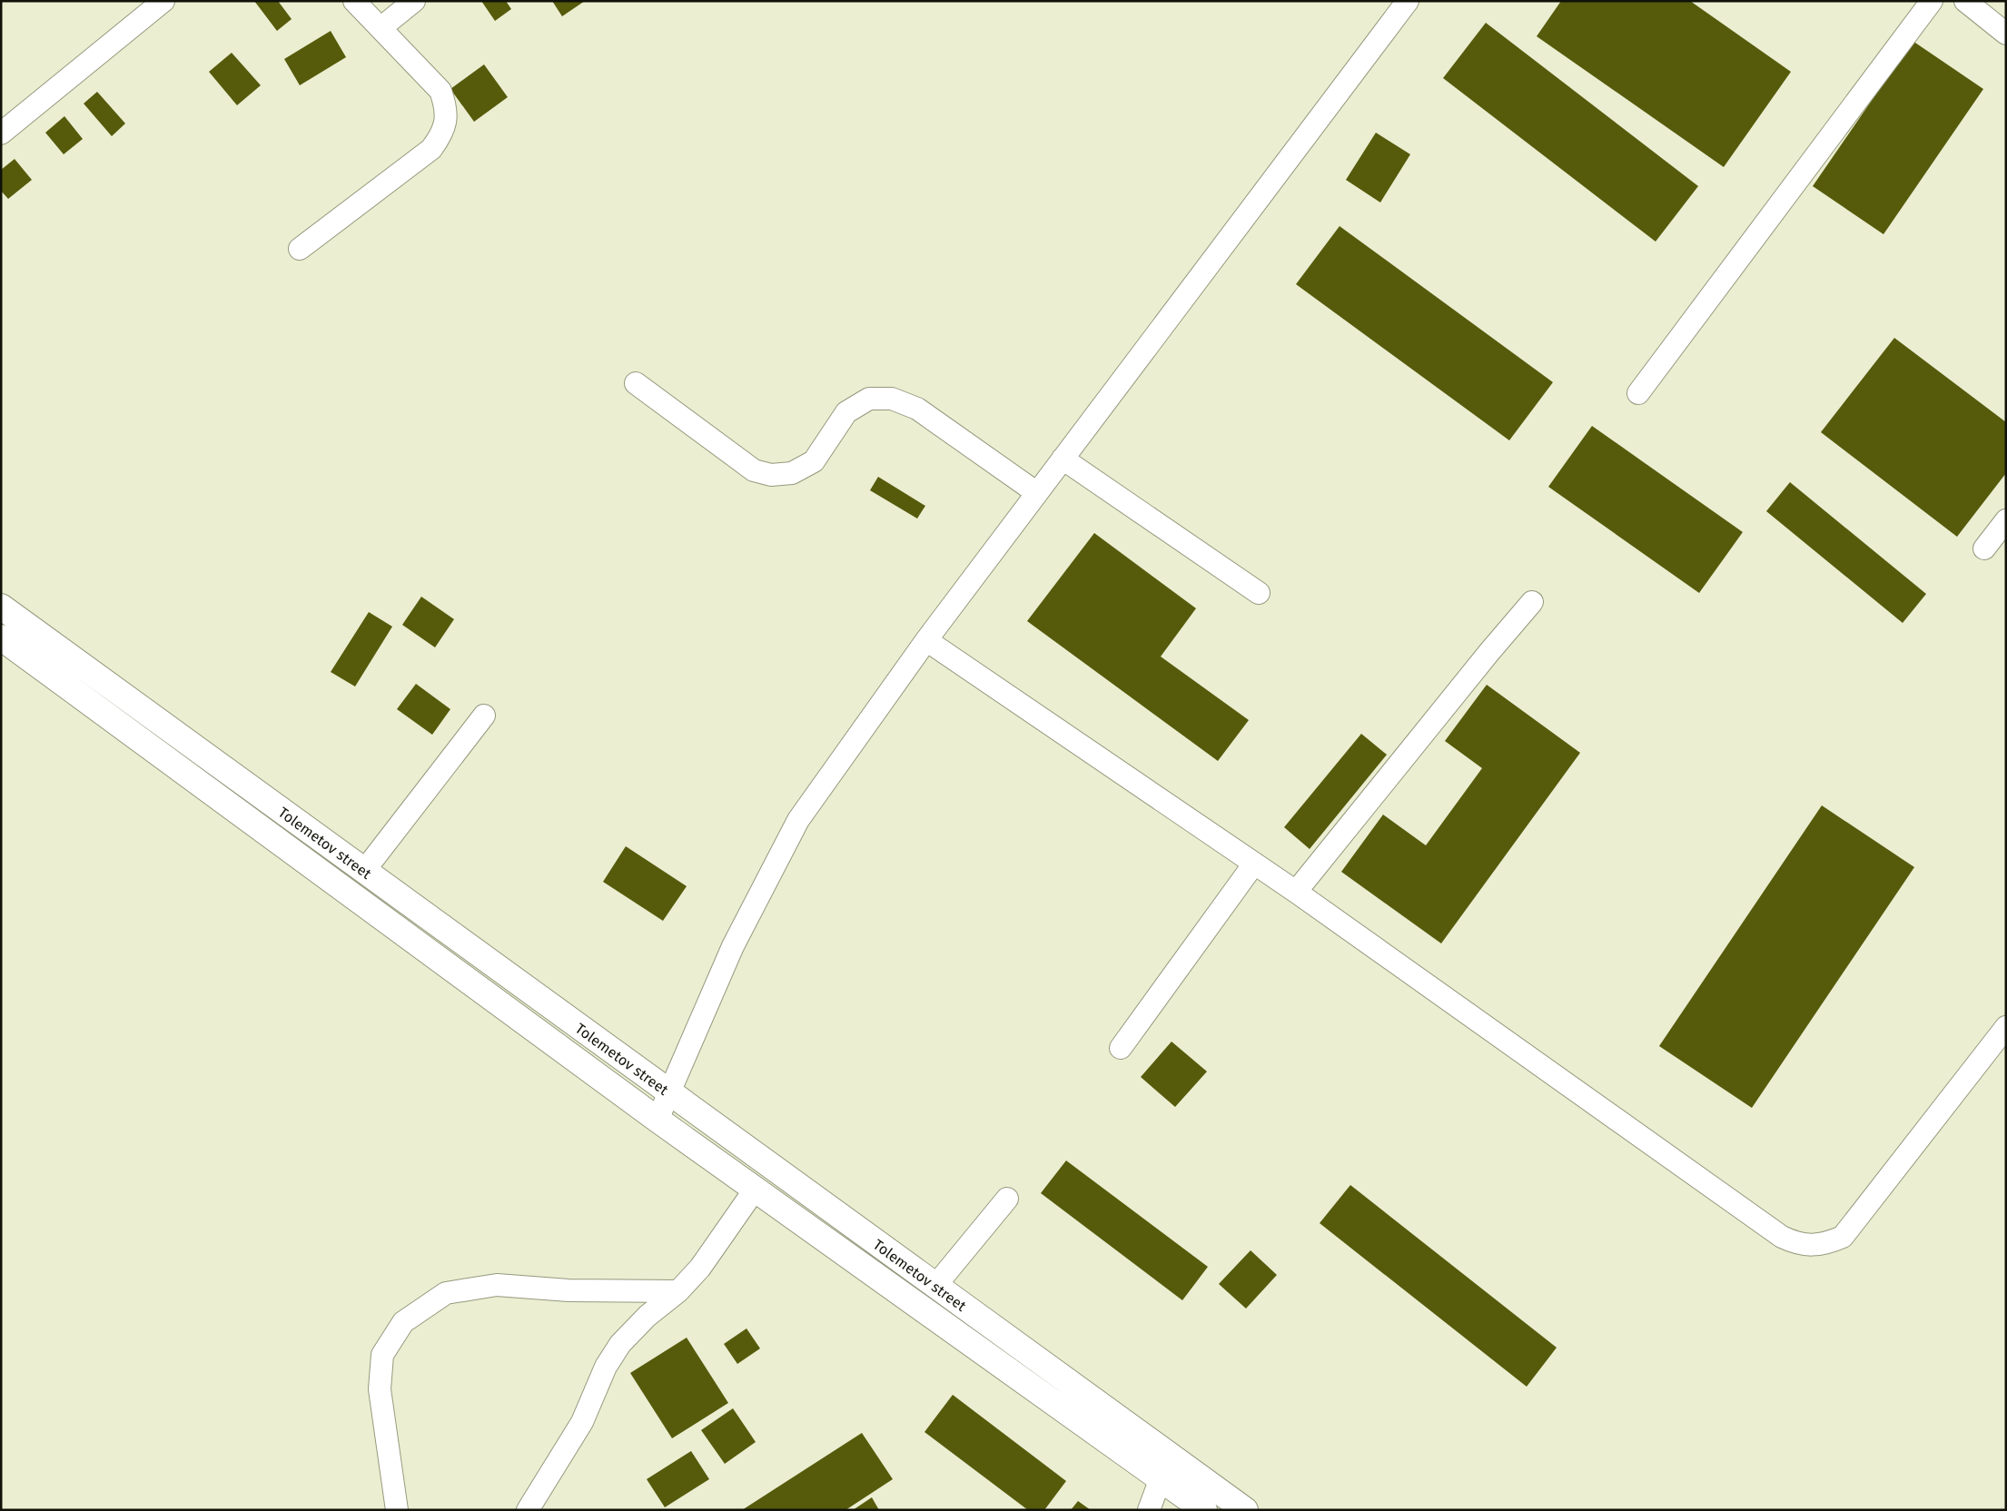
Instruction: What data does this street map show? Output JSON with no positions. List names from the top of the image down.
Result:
{
  "streets": {
    "main road": ["Tolemetov street"]
  }
}
